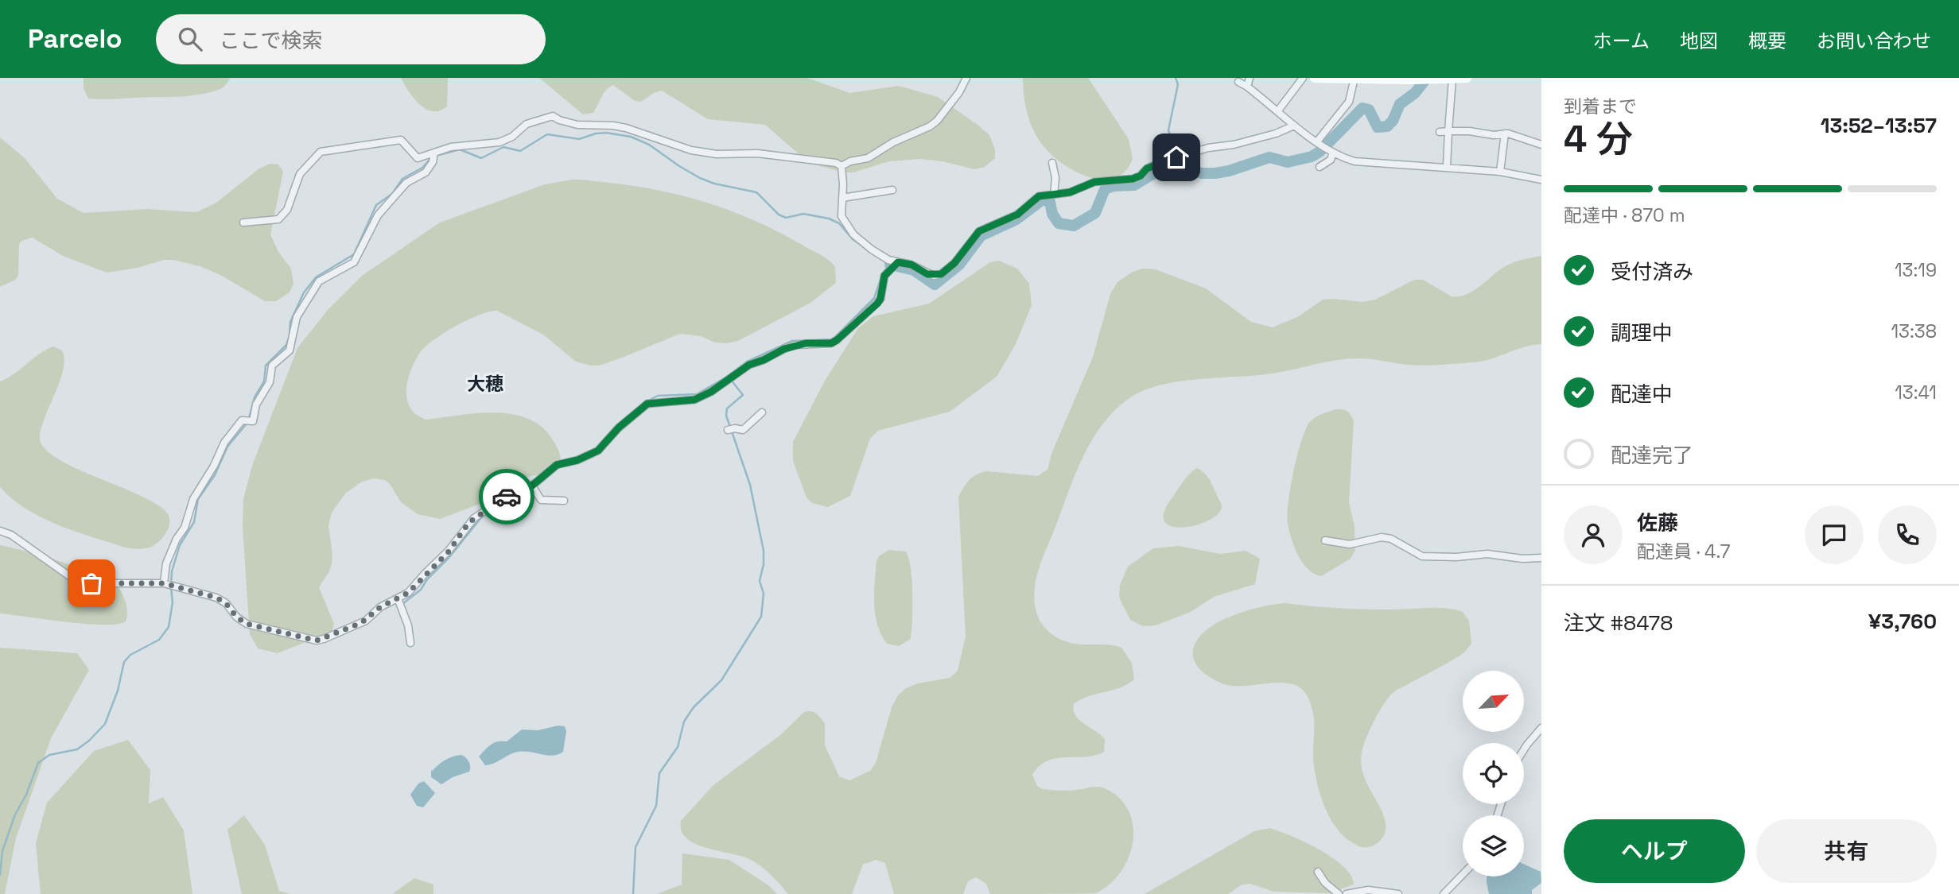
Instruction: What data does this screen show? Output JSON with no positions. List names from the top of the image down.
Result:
{
  "districts": ["大穂"],
  "north": "top right",
  "page": {
    "header": "Parcelo",
    "search": "ここで検索",
    "nav": [
      "ホーム",
      "地図",
      "概要",
      "お問い合わせ"
    ],
    "heading": ["4 分", "到着まで", "13:52–13:57"],
    "panel": [
      "佐藤",
      "配達員 · 4.7",
      "注文 #8478",
      "¥3,760"
    ],
    "bar": "配達中 · 870 m",
    "list": [
      ["受付済み", "13:19"],
      ["調理中", "13:38"],
      ["配達中", "13:41"],
      "配達完了"
    ],
    "buttons": ["ヘルプ", "共有"]
  }
}
